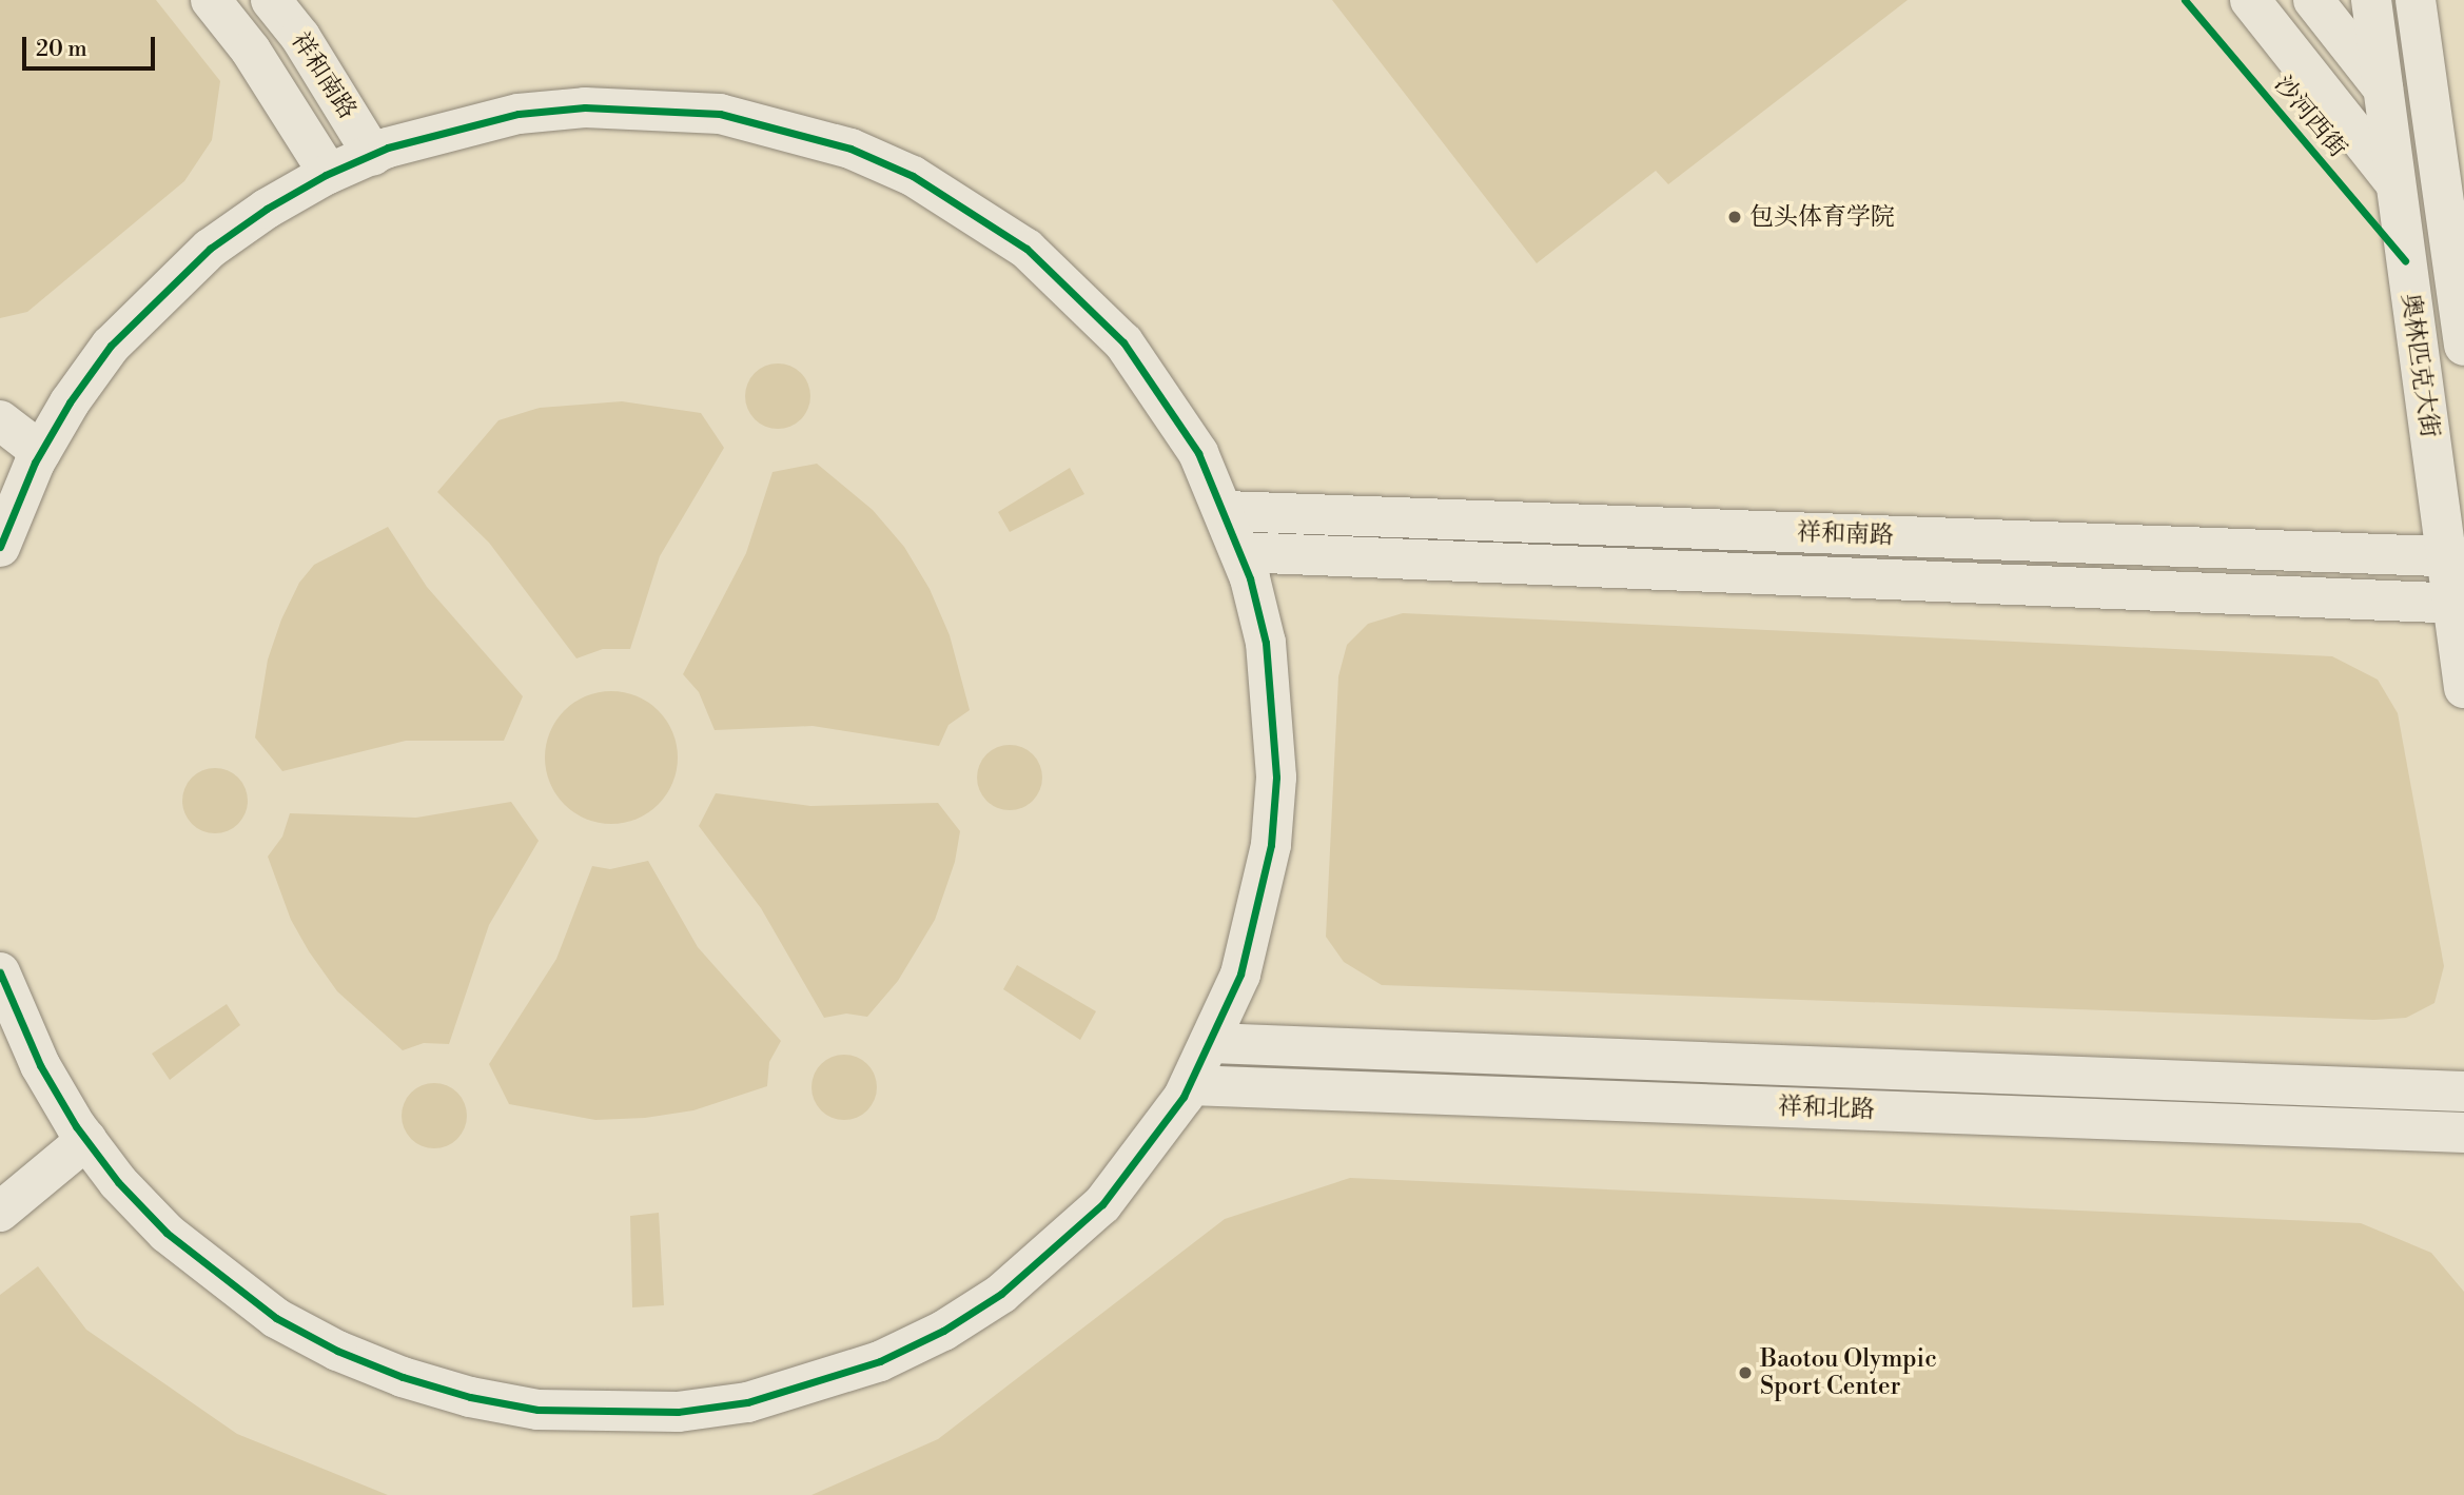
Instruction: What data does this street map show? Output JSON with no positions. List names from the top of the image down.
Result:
{
  "streets": {
    "street": [
      "祥和南路",
      "沙河西街",
      "奥林匹克大街",
      "祥和北路"
    ]
  },
  "crossings": [
    ["祥和南路", "奥林匹克大街"],
    ["沙河西街", "奥林匹克大街"]
  ],
  "places": ["包头体育学院", "Baotou Olympic Sport Center"],
  "scale_bar": "20 m"
}
